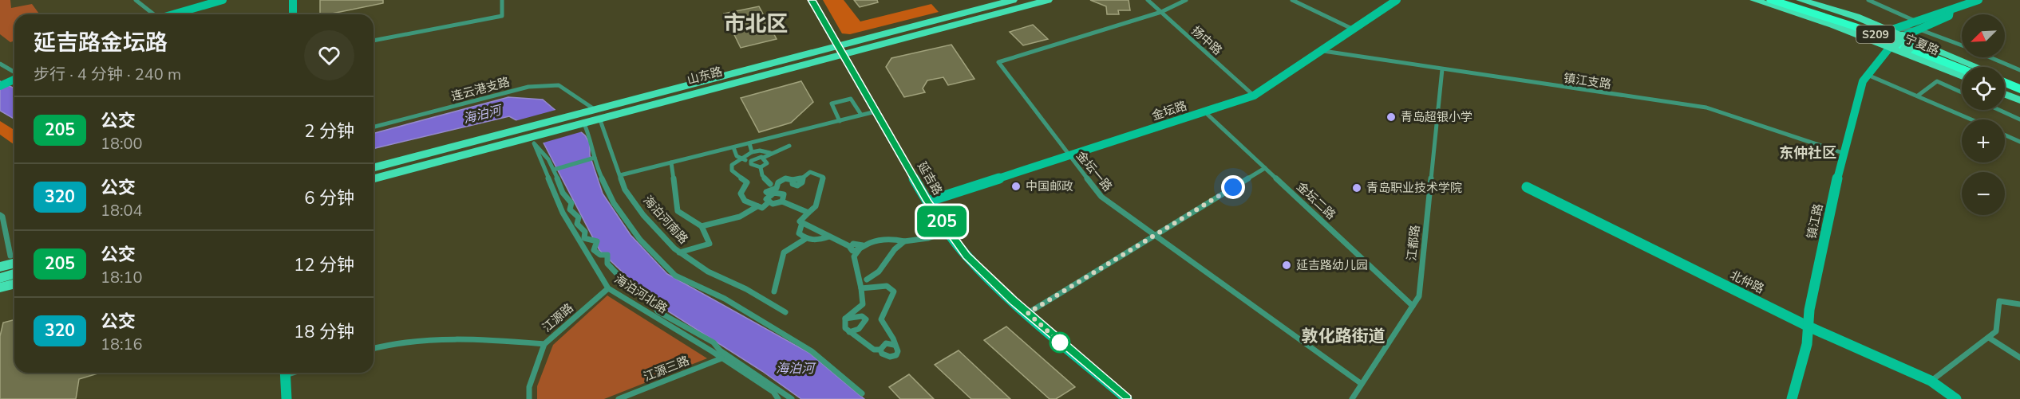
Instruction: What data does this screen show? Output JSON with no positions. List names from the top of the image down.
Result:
{
  "streets": {
    "highway": ["S209"],
    "main road": ["宁夏路", "山东路", "镇江路"],
    "street": [
      "扬中路",
      "镇江支路",
      "连云港支路",
      "金坛路",
      "金坛一路",
      "延吉路",
      "金坛二路",
      "海泊河南路",
      "江都路",
      "北仲路",
      "海泊河北路",
      "江源路",
      "江源三路"
    ]
  },
  "crossings": [
    ["扬中路", "金坛路"],
    ["扬中路", "金坛一路"],
    ["宁夏路", "镇江路"],
    ["山东路", "连云港支路"],
    ["山东路", "延吉路"],
    ["山东路", "海泊河南路"],
    ["山东路", "海泊河北路"],
    ["镇江支路", "金坛路"],
    ["镇江支路", "镇江路"],
    ["镇江支路", "江都路"],
    ["连云港支路", "海泊河南路"],
    ["金坛路", "金坛一路"],
    ["金坛路", "延吉路"],
    ["金坛路", "金坛二路"],
    ["金坛一路", "江都路"],
    ["金坛二路", "江都路"],
    ["镇江路", "北仲路"],
    ["海泊河北路", "江源路"],
    ["海泊河北路", "江源三路"]
  ],
  "districts": ["市北区", "东仲社区", "敦化路街道"],
  "water": ["海泊河"],
  "places": [
    "青岛超银小学",
    "中国邮政",
    "青岛职业技术学院",
    "延吉路幼儿园"
  ],
  "lines": ["bus line 205"],
  "north": "bottom left",
  "page": {
    "on_map": "205",
    "map_buttons": ["+", "−"],
    "heading": ["延吉路金坛路", "步行 · 4 分钟 · 240 m"],
    "list": [
      {
        "mark": "205",
        "name": "公交",
        "note": "18:00",
        "value": "2 分钟"
      },
      {
        "mark": "320",
        "name": "公交",
        "note": "18:04",
        "value": "6 分钟"
      },
      {
        "mark": "205",
        "name": "公交",
        "note": "18:10",
        "value": "12 分钟"
      },
      {
        "mark": "320",
        "name": "公交",
        "note": "18:16",
        "value": "18 分钟"
      }
    ]
  }
}
